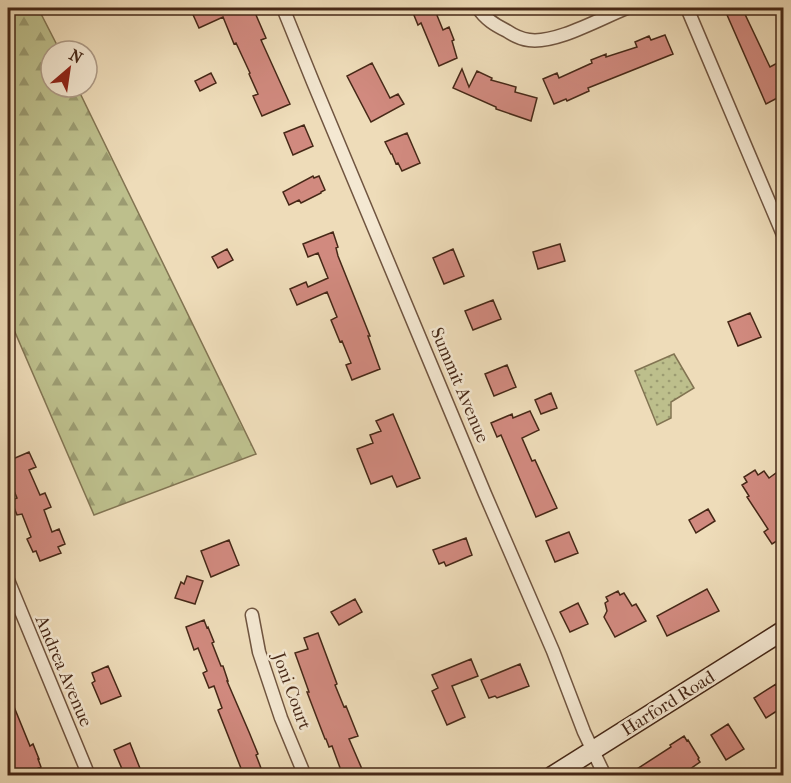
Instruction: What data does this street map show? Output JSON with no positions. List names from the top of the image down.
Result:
{
  "streets": {
    "main road": ["Harford Road"],
    "street": ["Summit Avenue", "Andrea Avenue", "Joni Court"]
  },
  "crossings": [
    ["Summit Avenue", "Harford Road"]
  ],
  "north": "top right"
}
